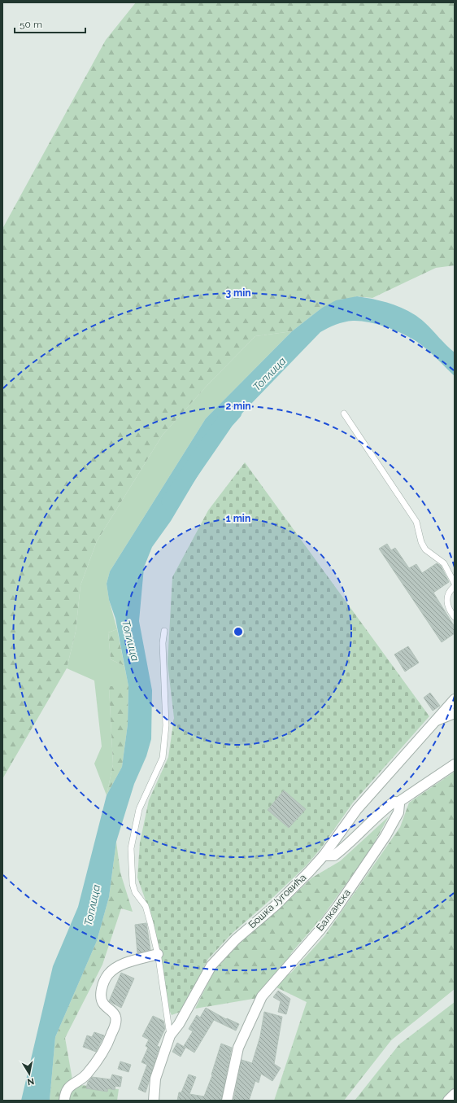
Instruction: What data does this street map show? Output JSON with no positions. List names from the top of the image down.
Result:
{
  "streets": {
    "street": ["Бошка Југовића", "Балканска"]
  },
  "water": ["Топлица"],
  "scale_bar": "50 m",
  "north": "bottom",
  "rings": ["3 min", "2 min", "1 min"]
}
